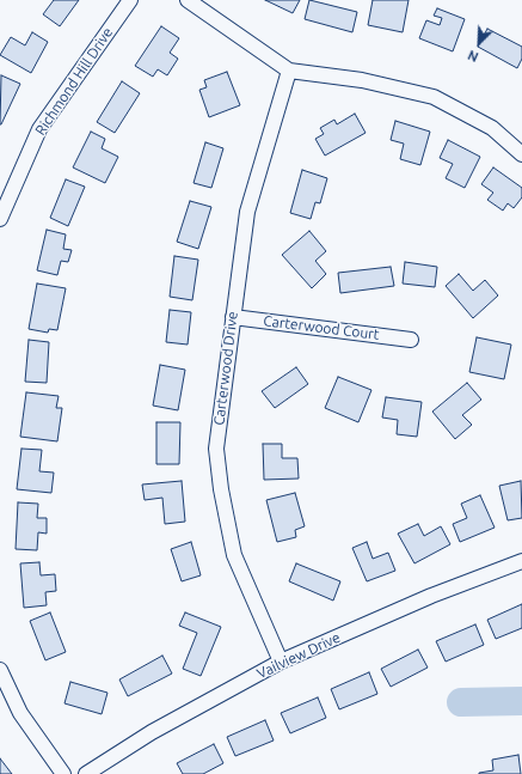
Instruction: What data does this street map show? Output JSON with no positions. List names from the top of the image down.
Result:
{
  "streets": {
    "street": [
      "Richmond Hill Drive",
      "Carterwood Court",
      "Carterwood Drive",
      "Vailview Drive"
    ]
  },
  "crossings": [
    ["Carterwood Court", "Carterwood Drive"],
    ["Carterwood Drive", "Vailview Drive"]
  ],
  "north": "bottom left"
}
